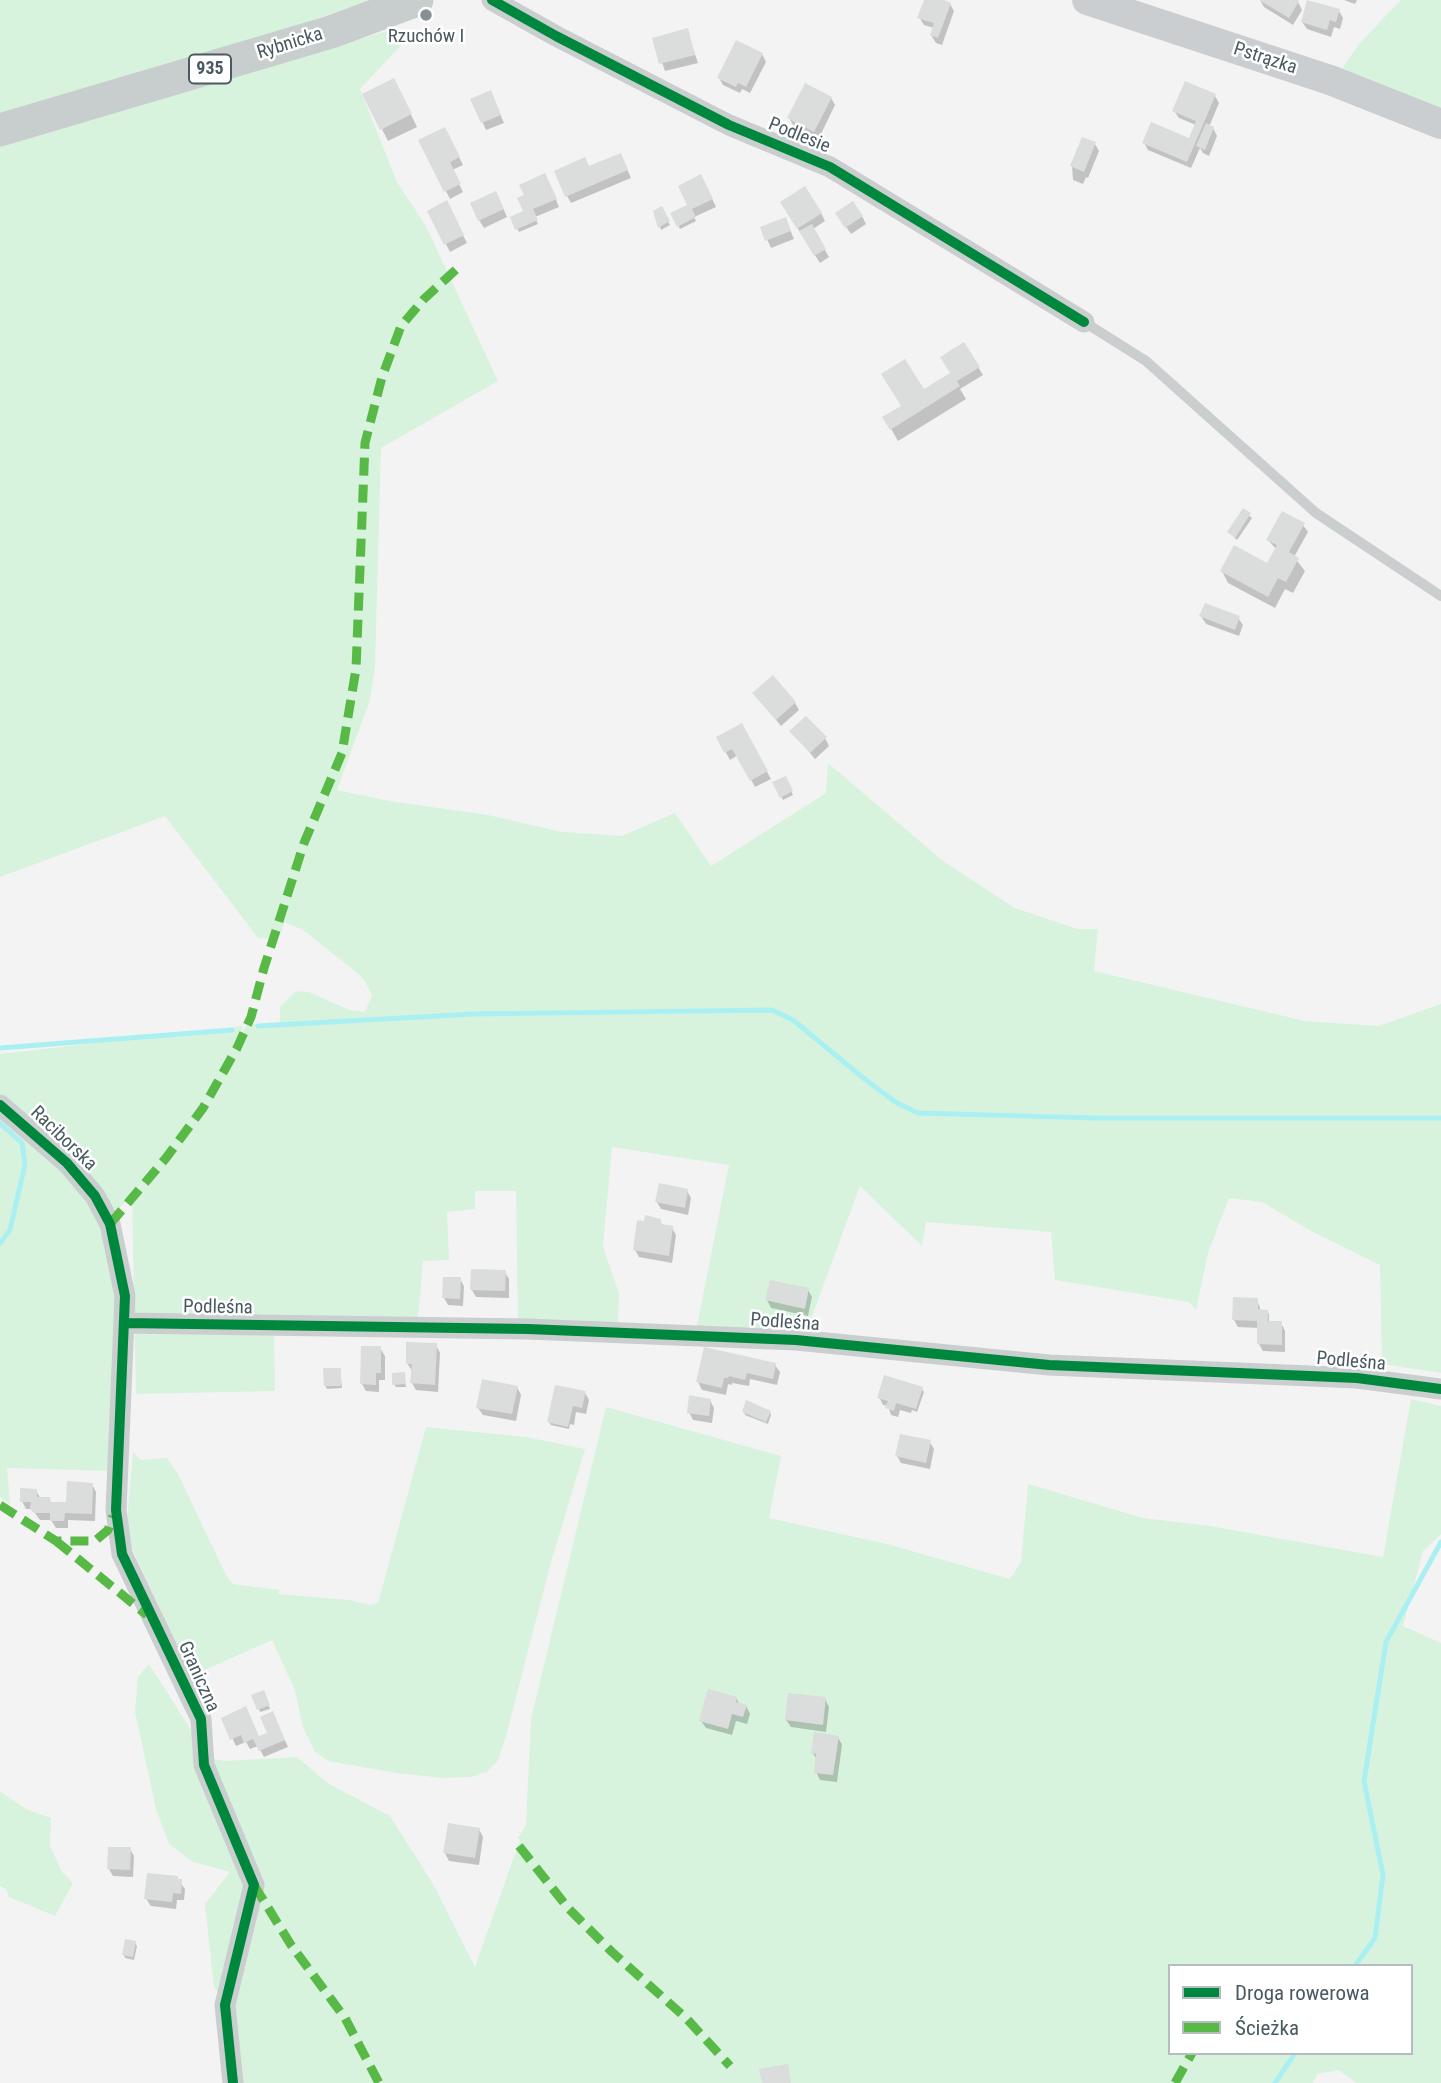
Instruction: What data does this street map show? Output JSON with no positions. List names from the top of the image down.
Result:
{
  "streets": {
    "main road": ["Rybnicka", "Pstrązka", "935"],
    "street": [
      "Podlesie",
      "Raciborska",
      "Podleśna",
      "Graniczna"
    ]
  },
  "crossings": [
    ["Raciborska", "Podleśna"],
    ["Raciborska", "Graniczna"],
    ["Podleśna", "Graniczna"]
  ],
  "places": ["Rzuchów I"],
  "legend": ["Droga rowerowa", "Ścieżka"]
}
